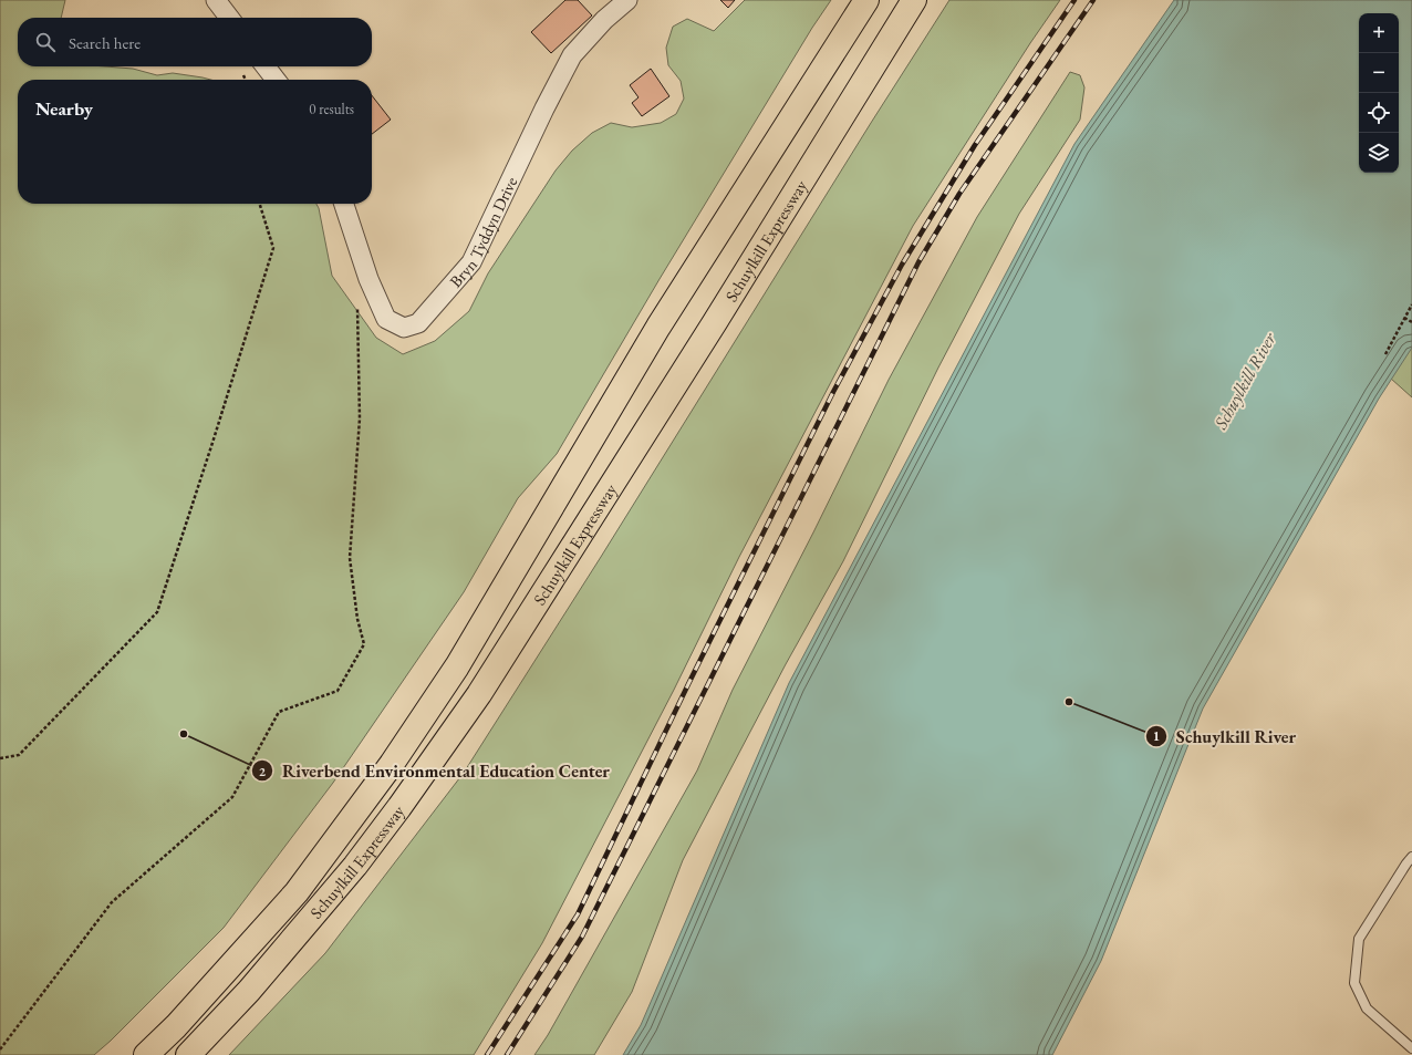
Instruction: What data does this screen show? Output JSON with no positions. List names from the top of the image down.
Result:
{
  "streets": {
    "highway": ["Schuylkill Expressway"],
    "street": ["Bryn Tyddyn Drive"]
  },
  "water": ["Schuylkill River"],
  "places": ["Schuylkill River", "Riverbend Environmental Education Center"],
  "page": {
    "map_buttons": ["+", "−"],
    "search": "Search here",
    "heading": ["Nearby", "0 results"]
  }
}
